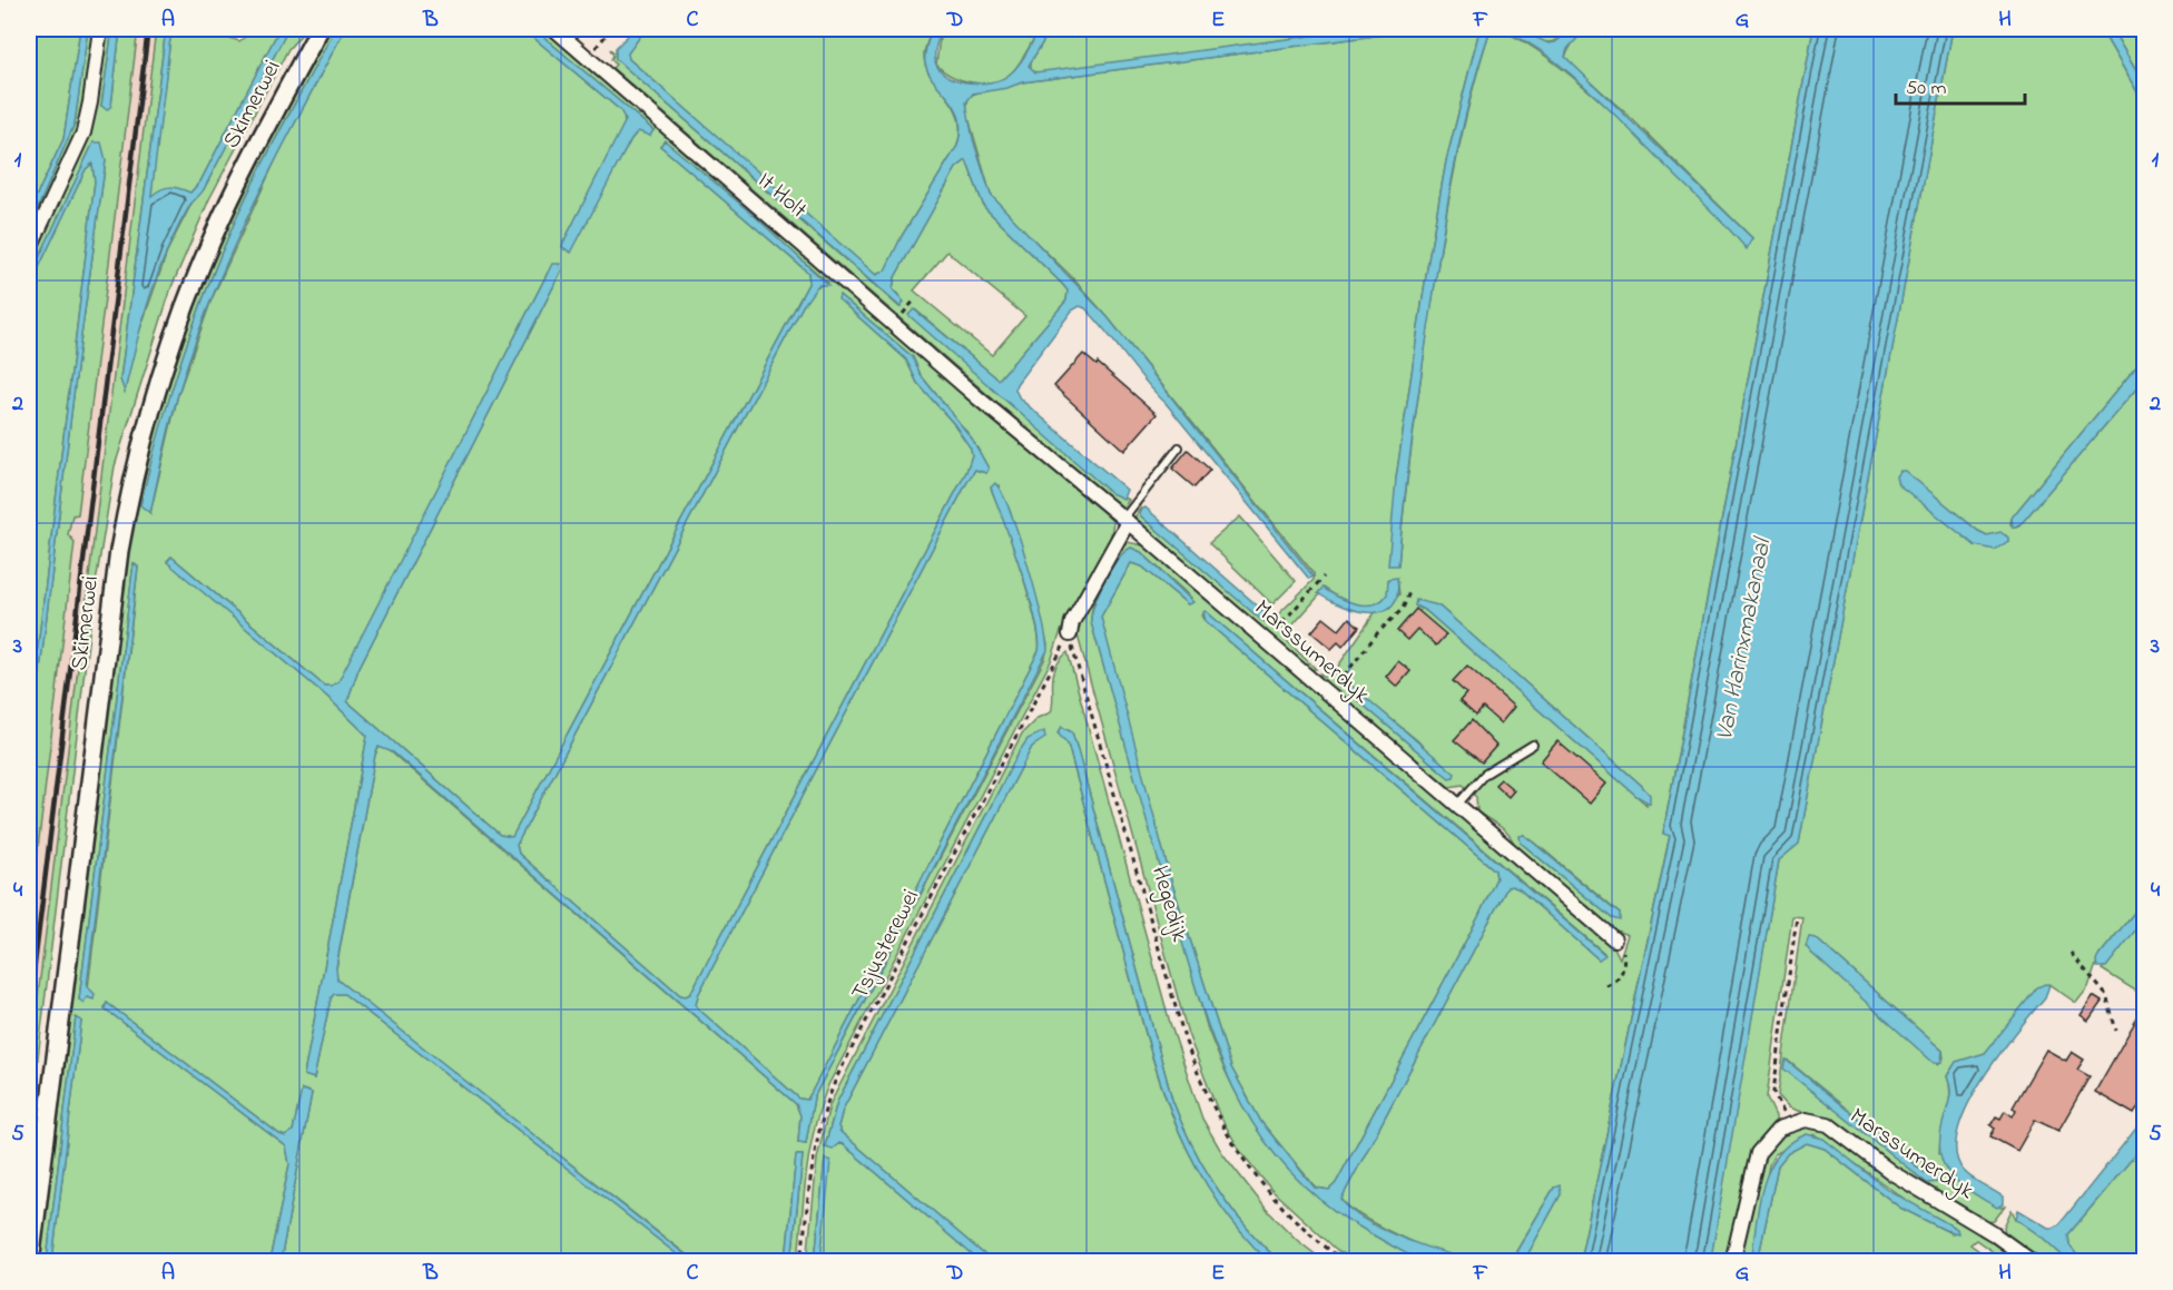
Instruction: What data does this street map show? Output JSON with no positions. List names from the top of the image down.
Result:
{
  "streets": {
    "street": ["Skimerwei", "It Holt", "Marssumerdyk"],
    "path": ["Hegedijk", "Tsjusterewei"]
  },
  "crossings": [
    ["It Holt", "Marssumerdyk"]
  ],
  "water": ["Van Harinxmakanaal"],
  "scale_bar": "50 m",
  "grid": {
    "columns": [
      "A",
      "B",
      "C",
      "D",
      "E",
      "F",
      "G",
      "H"
    ],
    "rows": [
      "1",
      "2",
      "3",
      "4",
      "5"
    ]
  }
}
